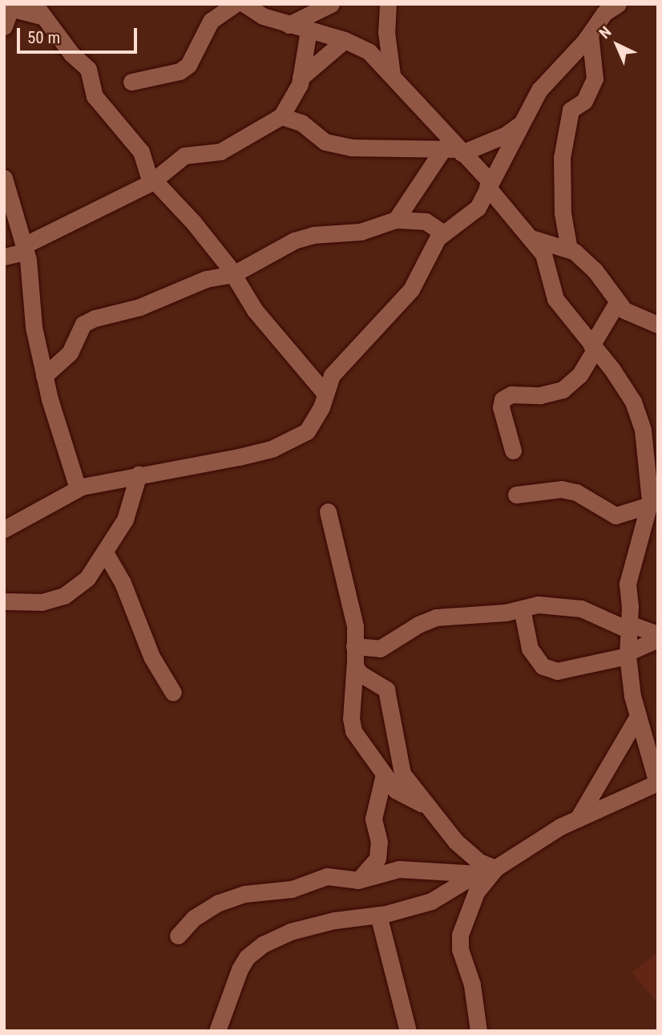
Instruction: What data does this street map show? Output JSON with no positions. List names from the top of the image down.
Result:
{
  "scale_bar": "50 m",
  "north": "top left"
}
